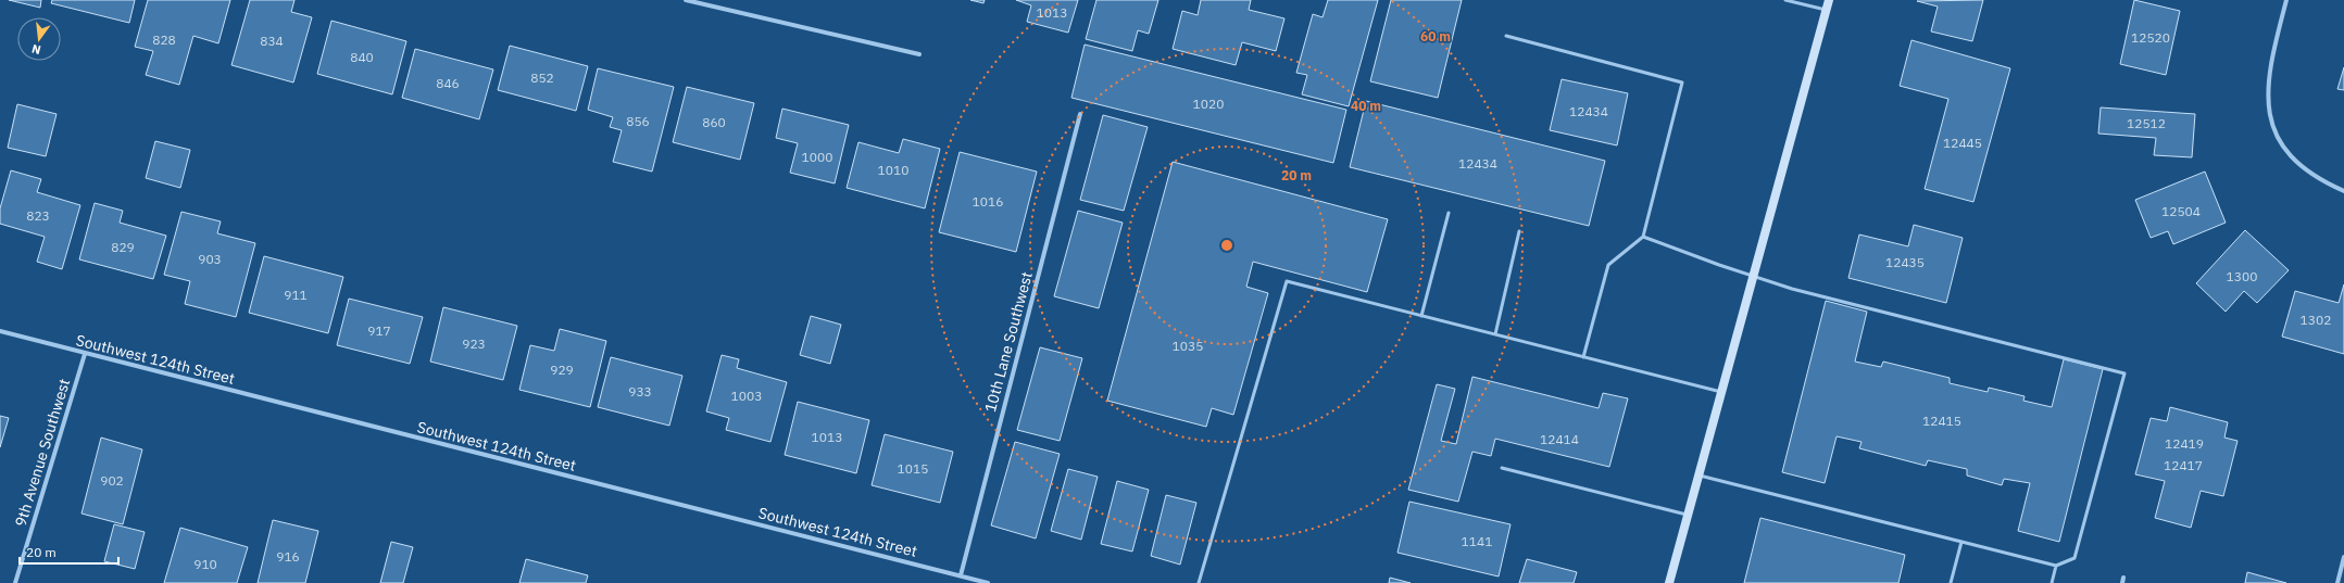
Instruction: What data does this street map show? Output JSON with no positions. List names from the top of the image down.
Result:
{
  "streets": {
    "street": ["10th Lane Southwest", "Southwest 124th Street", "9th Avenue Southwest"]
  },
  "crossings": [
    ["10th Lane Southwest", "Southwest 124th Street"],
    ["Southwest 124th Street", "9th Avenue Southwest"]
  ],
  "house_numbers": [
    "1013",
    "12520",
    "828",
    "834",
    "840",
    "852",
    "846",
    "1020",
    "12434",
    "856",
    "860",
    "12512",
    "12445",
    "1000",
    "12434",
    "1010",
    "1016",
    "12504",
    "823",
    "829",
    "903",
    "12435",
    "1300",
    "911",
    "1302",
    "917",
    "923",
    "1035",
    "929",
    "933",
    "1003",
    "12415",
    "1013",
    "12414",
    "12419",
    "12417",
    "1015",
    "902",
    "1141",
    "916",
    "910"
  ],
  "scale_bar": "20 m",
  "north": "bottom",
  "rings": ["60 m", "40 m", "20 m"]
}
